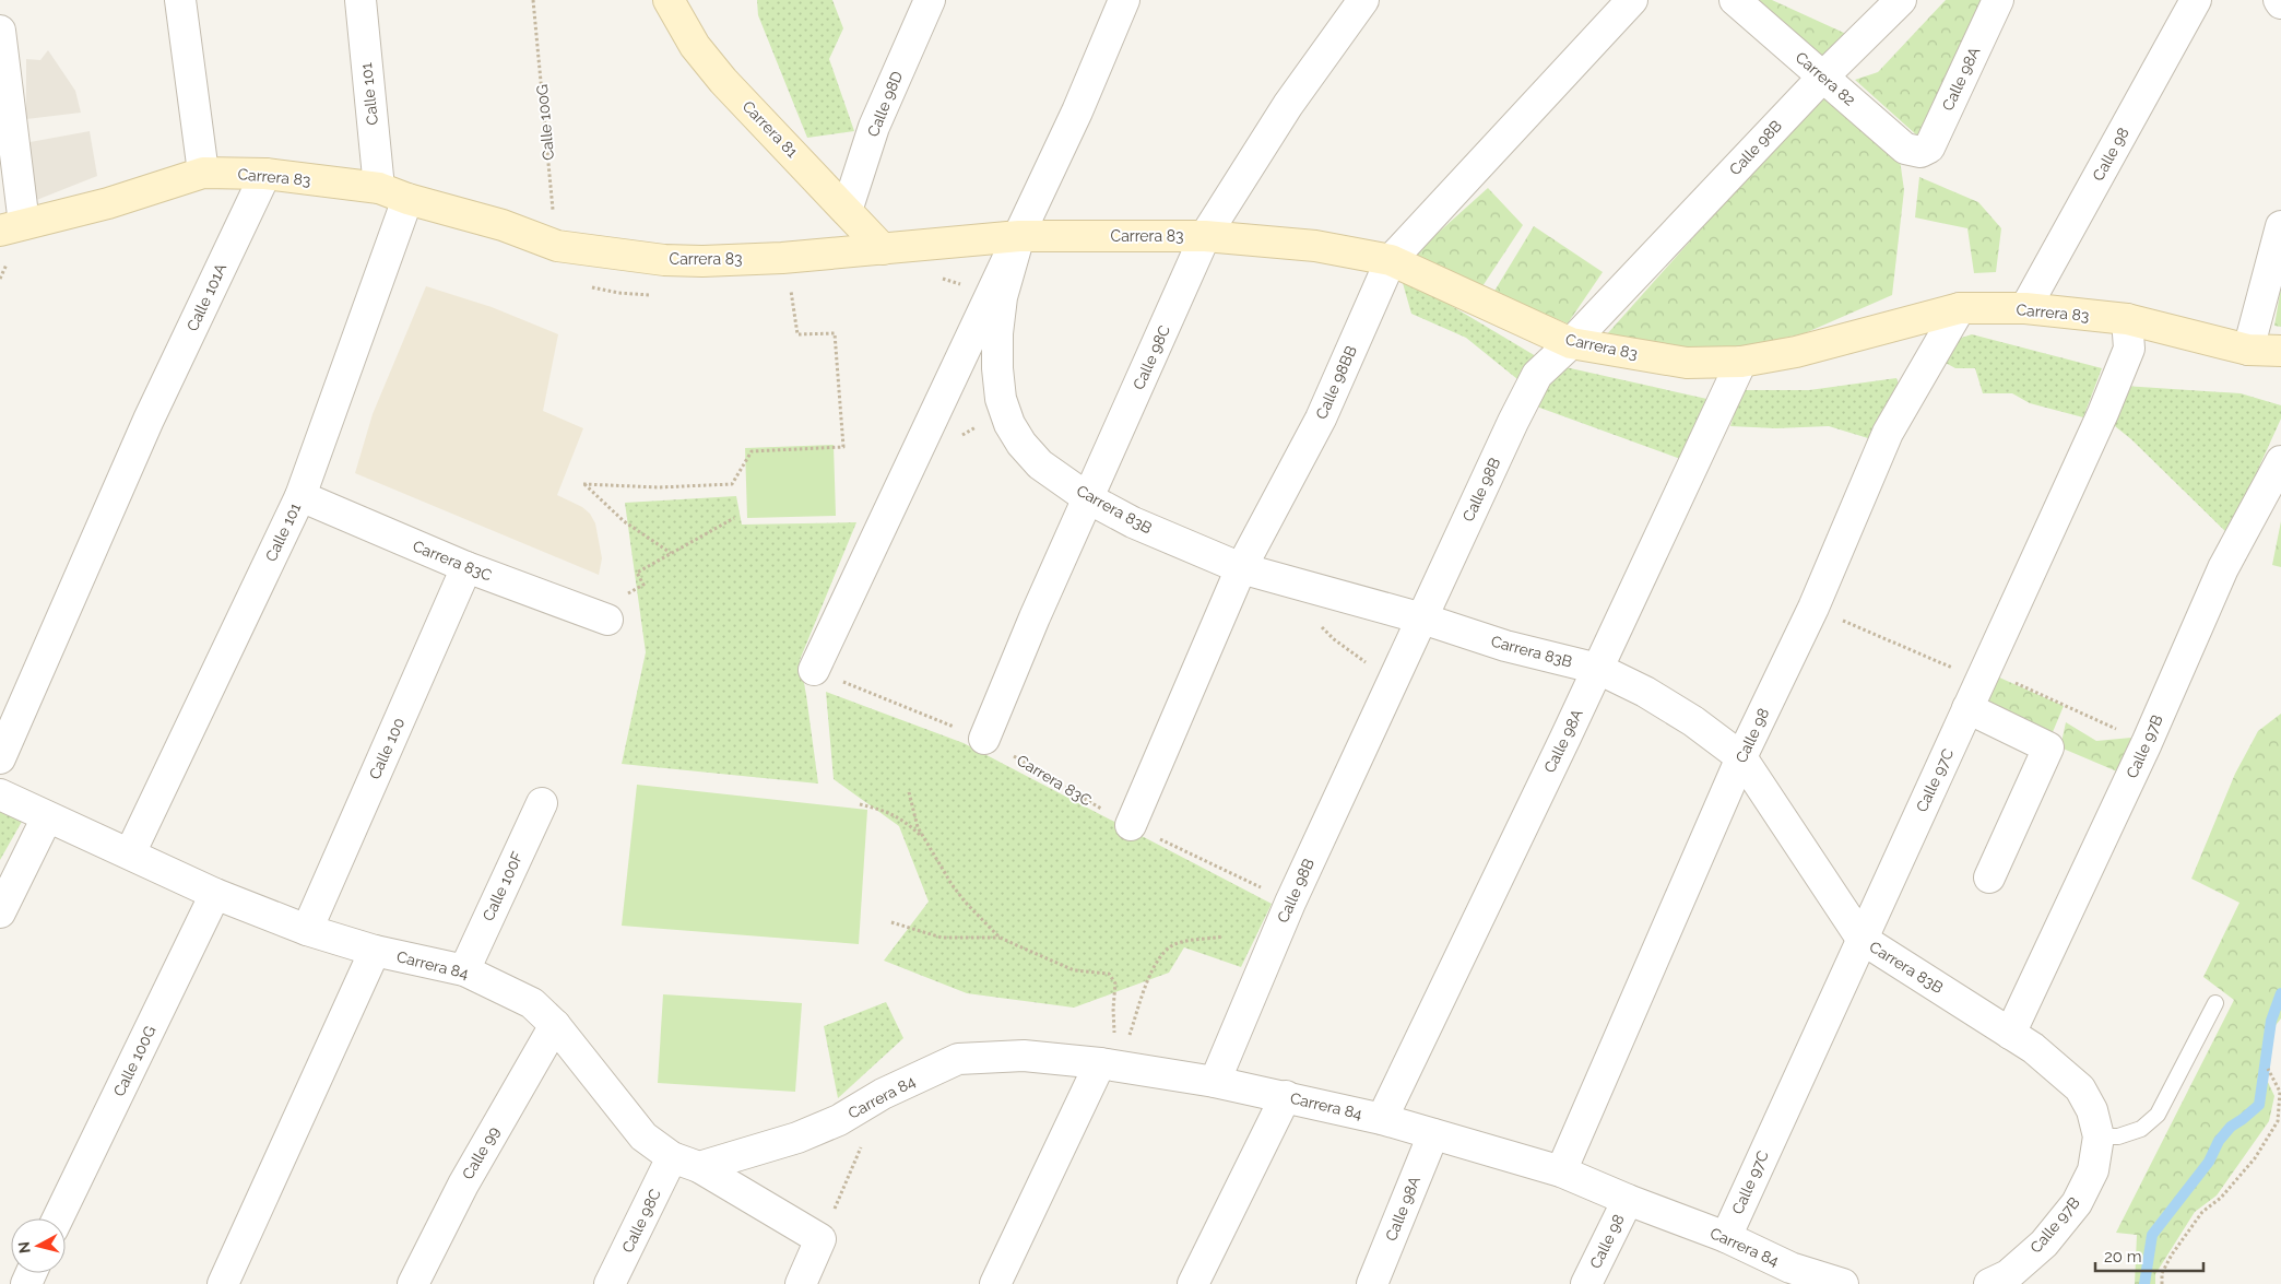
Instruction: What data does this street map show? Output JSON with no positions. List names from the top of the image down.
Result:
{
  "streets": {
    "street": [
      "Carrera 82",
      "Calle 98A",
      "Calle 101",
      "Calle 98D",
      "Calle 100G",
      "Carrera 81",
      "Calle 98B",
      "Calle 98",
      "Carrera 83",
      "Calle 101A",
      "Calle 98C",
      "Calle 98BB",
      "Carrera 83B",
      "Carrera 83C",
      "Calle 97B",
      "Calle 100",
      "Calle 97C",
      "Calle 100F",
      "Carrera 84",
      "Calle 99"
    ]
  },
  "crossings": [
    ["Carrera 82", "Calle 98A"],
    ["Carrera 82", "Calle 98B"],
    ["Calle 98A", "Carrera 83"],
    ["Calle 98A", "Carrera 83B"],
    ["Calle 98A", "Carrera 84"],
    ["Calle 101", "Carrera 83"],
    ["Calle 101", "Carrera 83C"],
    ["Calle 101", "Carrera 84"],
    ["Calle 98D", "Carrera 81"],
    ["Calle 100G", "Carrera 83"],
    ["Calle 100G", "Carrera 84"],
    ["Carrera 81", "Carrera 83"],
    ["Calle 98B", "Carrera 83"],
    ["Calle 98B", "Carrera 83B"],
    ["Calle 98B", "Carrera 83C"],
    ["Calle 98B", "Carrera 84"],
    ["Calle 98", "Carrera 83"],
    ["Calle 98", "Carrera 83B"],
    ["Calle 98", "Carrera 84"],
    ["Carrera 83", "Calle 101A"],
    ["Carrera 83", "Calle 98C"],
    ["Carrera 83", "Calle 98BB"],
    ["Carrera 83", "Carrera 83B"],
    ["Carrera 83", "Calle 97C"],
    ["Calle 98C", "Carrera 83B"],
    ["Calle 98C", "Carrera 83C"],
    ["Calle 98C", "Carrera 84"],
    ["Calle 98BB", "Carrera 83B"],
    ["Calle 98BB", "Carrera 83C"],
    ["Carrera 83B", "Calle 97B"],
    ["Carrera 83B", "Calle 97C"],
    ["Carrera 83C", "Calle 100"],
    ["Calle 100", "Carrera 84"],
    ["Calle 97C", "Carrera 84"],
    ["Calle 100F", "Carrera 84"],
    ["Carrera 84", "Calle 99"]
  ],
  "scale_bar": "20 m",
  "north": "left"
}
